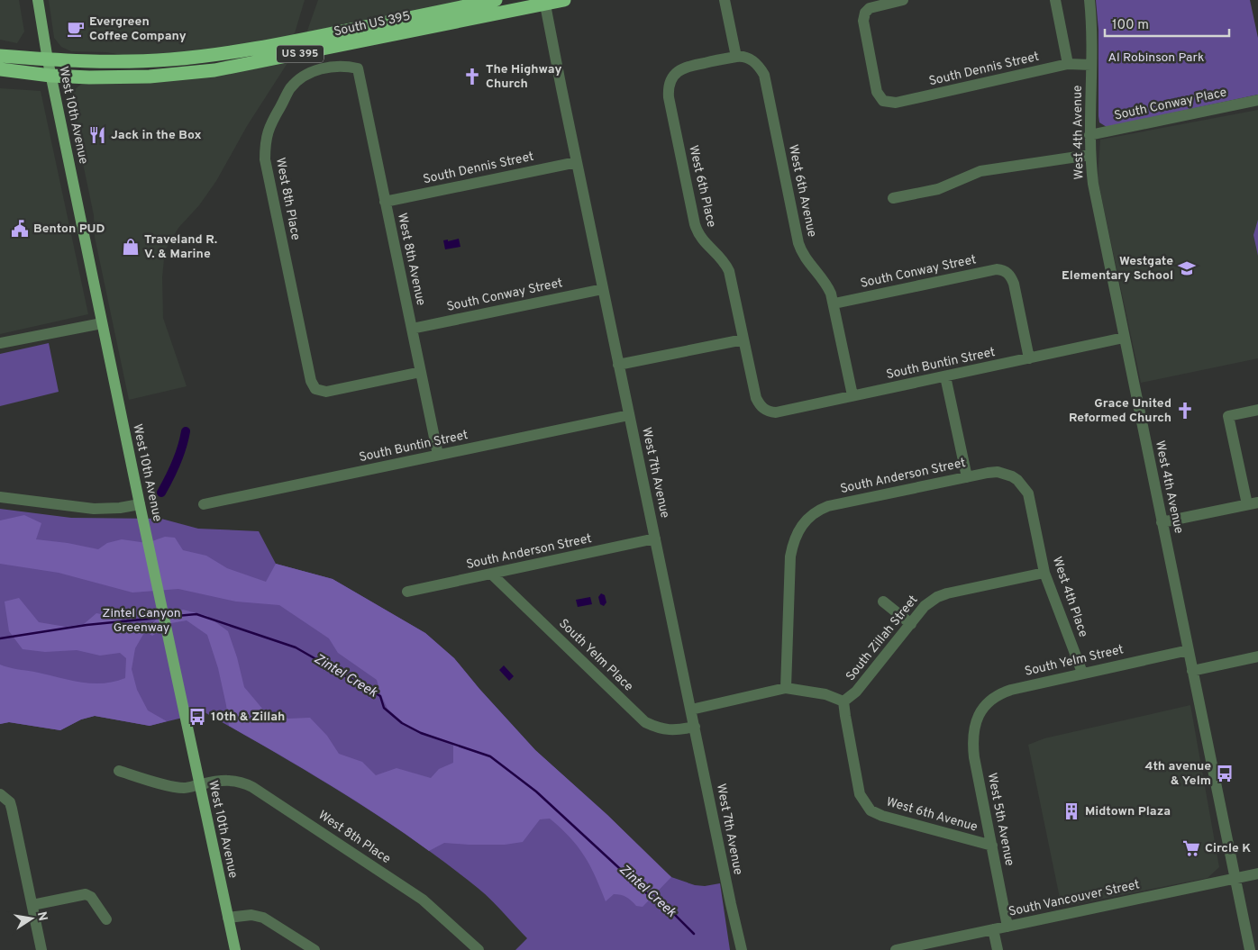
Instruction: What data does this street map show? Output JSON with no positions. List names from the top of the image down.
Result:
{
  "streets": {
    "highway": ["South US 395", "US 395"],
    "main road": ["West 10th Avenue"],
    "street": [
      "South Dennis Street",
      "South Conway Place",
      "West 4th Avenue",
      "West 6th Place",
      "West 6th Avenue",
      "West 8th Place",
      "West 8th Avenue",
      "South Conway Street",
      "South Buntin Street",
      "West 7th Avenue",
      "South Anderson Street",
      "West 4th Place",
      "South Zillah Street",
      "South Yelm Place",
      "South Yelm Street",
      "West 5th Avenue",
      "South Vancouver Street"
    ]
  },
  "crossings": [
    ["South US 395", "US 395"],
    ["South US 395", "West 10th Avenue"],
    ["South US 395", "West 7th Avenue"],
    ["US 395", "West 10th Avenue"],
    ["South Dennis Street", "West 4th Avenue"],
    ["South Dennis Street", "West 8th Avenue"],
    ["South Dennis Street", "West 7th Avenue"],
    ["South Conway Place", "West 4th Avenue"],
    ["West 10th Avenue", "West 8th Place"],
    ["West 4th Avenue", "South Buntin Street"],
    ["West 4th Avenue", "South Yelm Street"],
    ["West 4th Avenue", "South Vancouver Street"],
    ["West 6th Place", "West 6th Avenue"],
    ["West 6th Place", "South Buntin Street"],
    ["West 6th Avenue", "South Conway Street"],
    ["West 6th Avenue", "South Buntin Street"],
    ["West 6th Avenue", "South Zillah Street"],
    ["West 6th Avenue", "West 5th Avenue"],
    ["West 8th Place", "West 8th Avenue"],
    ["West 8th Avenue", "South Conway Street"],
    ["West 8th Avenue", "South Buntin Street"],
    ["South Conway Street", "South Buntin Street"],
    ["South Conway Street", "West 7th Avenue"],
    ["South Buntin Street", "West 7th Avenue"],
    ["West 7th Avenue", "South Anderson Street"],
    ["West 7th Avenue", "South Yelm Place"],
    ["South Anderson Street", "West 4th Place"],
    ["South Anderson Street", "South Yelm Place"],
    ["West 4th Place", "South Zillah Street"],
    ["West 4th Place", "South Yelm Street"],
    ["South Yelm Street", "West 5th Avenue"],
    ["West 5th Avenue", "South Vancouver Street"]
  ],
  "water": ["Zintel Creek"],
  "parks": ["Al Robinson Park", "Zintel Canyon Greenway"],
  "places": {
    "cafe": ["Evergreen Coffee Company"],
    "church": ["The Highway Church", "Grace United Reformed Church"],
    "restaurant": ["Jack in the Box"],
    "public building": ["Benton PUD"],
    "shop": ["Traveland R. V. & Marine"],
    "school or university": ["Westgate Elementary School"],
    "bus stop": ["10th & Zillah", "4th avenue & Yelm"],
    "building": ["Midtown Plaza"],
    "supermarket": ["Circle K"]
  },
  "scale_bar": "100 m",
  "north": "right"
}
